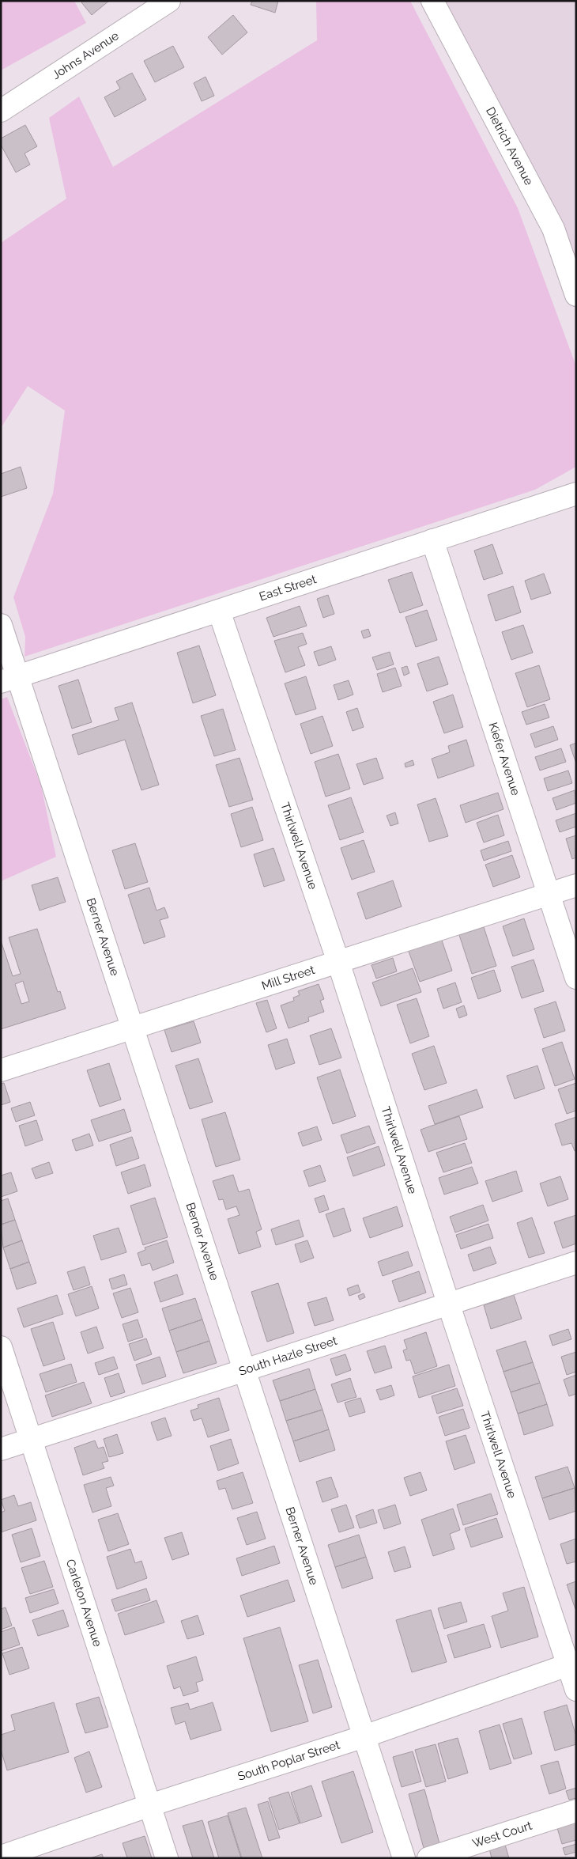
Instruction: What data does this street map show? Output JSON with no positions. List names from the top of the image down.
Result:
{
  "streets": {
    "street": [
      "Johns Avenue",
      "Dietrich Avenue",
      "East Street",
      "Kiefer Avenue",
      "Thirlwell Avenue",
      "Berner Avenue",
      "Mill Street",
      "South Hazle Street",
      "Carleton Avenue",
      "South Poplar Street",
      "West Court"
    ]
  },
  "crossings": [
    ["East Street", "Kiefer Avenue"],
    ["East Street", "Thirlwell Avenue"],
    ["East Street", "Berner Avenue"],
    ["Kiefer Avenue", "Mill Street"],
    ["Thirlwell Avenue", "Mill Street"],
    ["Thirlwell Avenue", "South Hazle Street"],
    ["Thirlwell Avenue", "South Poplar Street"],
    ["Berner Avenue", "Mill Street"],
    ["Berner Avenue", "South Hazle Street"],
    ["Berner Avenue", "South Poplar Street"],
    ["South Hazle Street", "Carleton Avenue"],
    ["Carleton Avenue", "South Poplar Street"]
  ]
}
